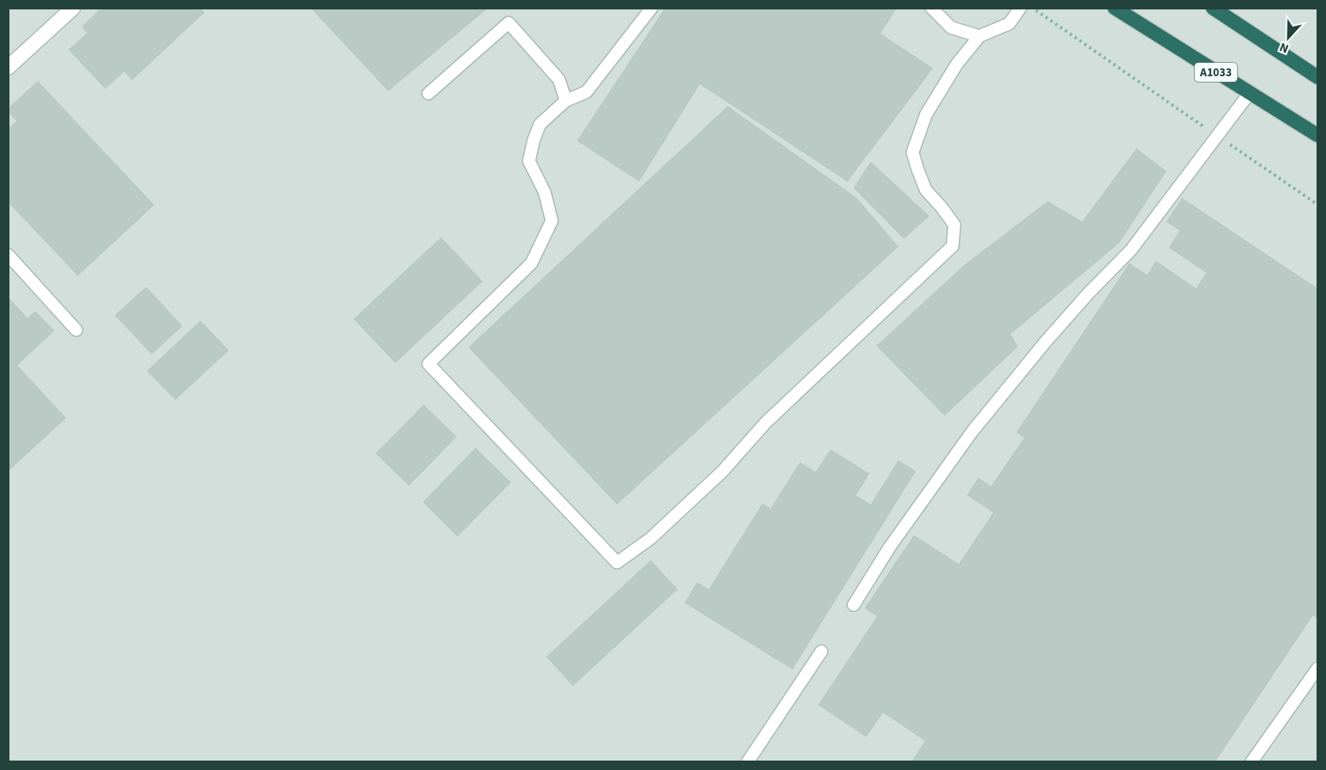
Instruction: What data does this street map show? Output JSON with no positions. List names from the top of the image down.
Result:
{
  "streets": {
    "highway": ["A1033"]
  },
  "north": "bottom"
}
